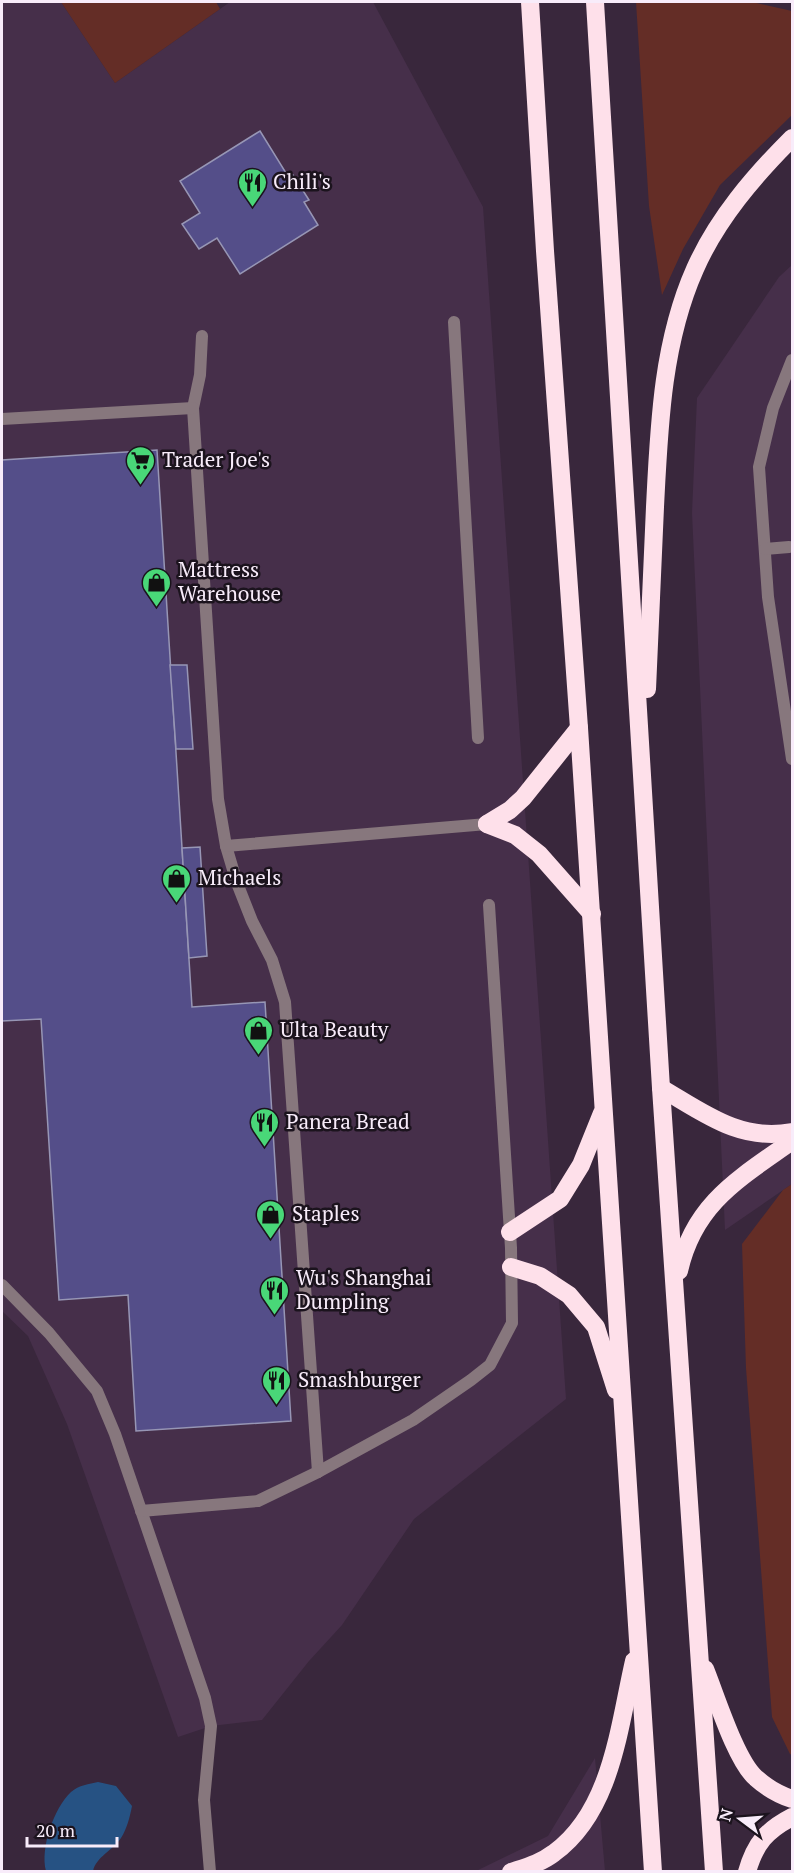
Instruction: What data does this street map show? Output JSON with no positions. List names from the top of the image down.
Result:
{
  "places": {
    "restaurant": [
      "Chili's",
      "Panera Bread",
      "Wu's Shanghai Dumpling",
      "Smashburger"
    ],
    "supermarket": ["Trader Joe's"],
    "shop": [
      "Mattress Warehouse",
      "Michaels",
      "Ulta Beauty",
      "Staples"
    ]
  },
  "scale_bar": "20 m",
  "north": "left"
}
